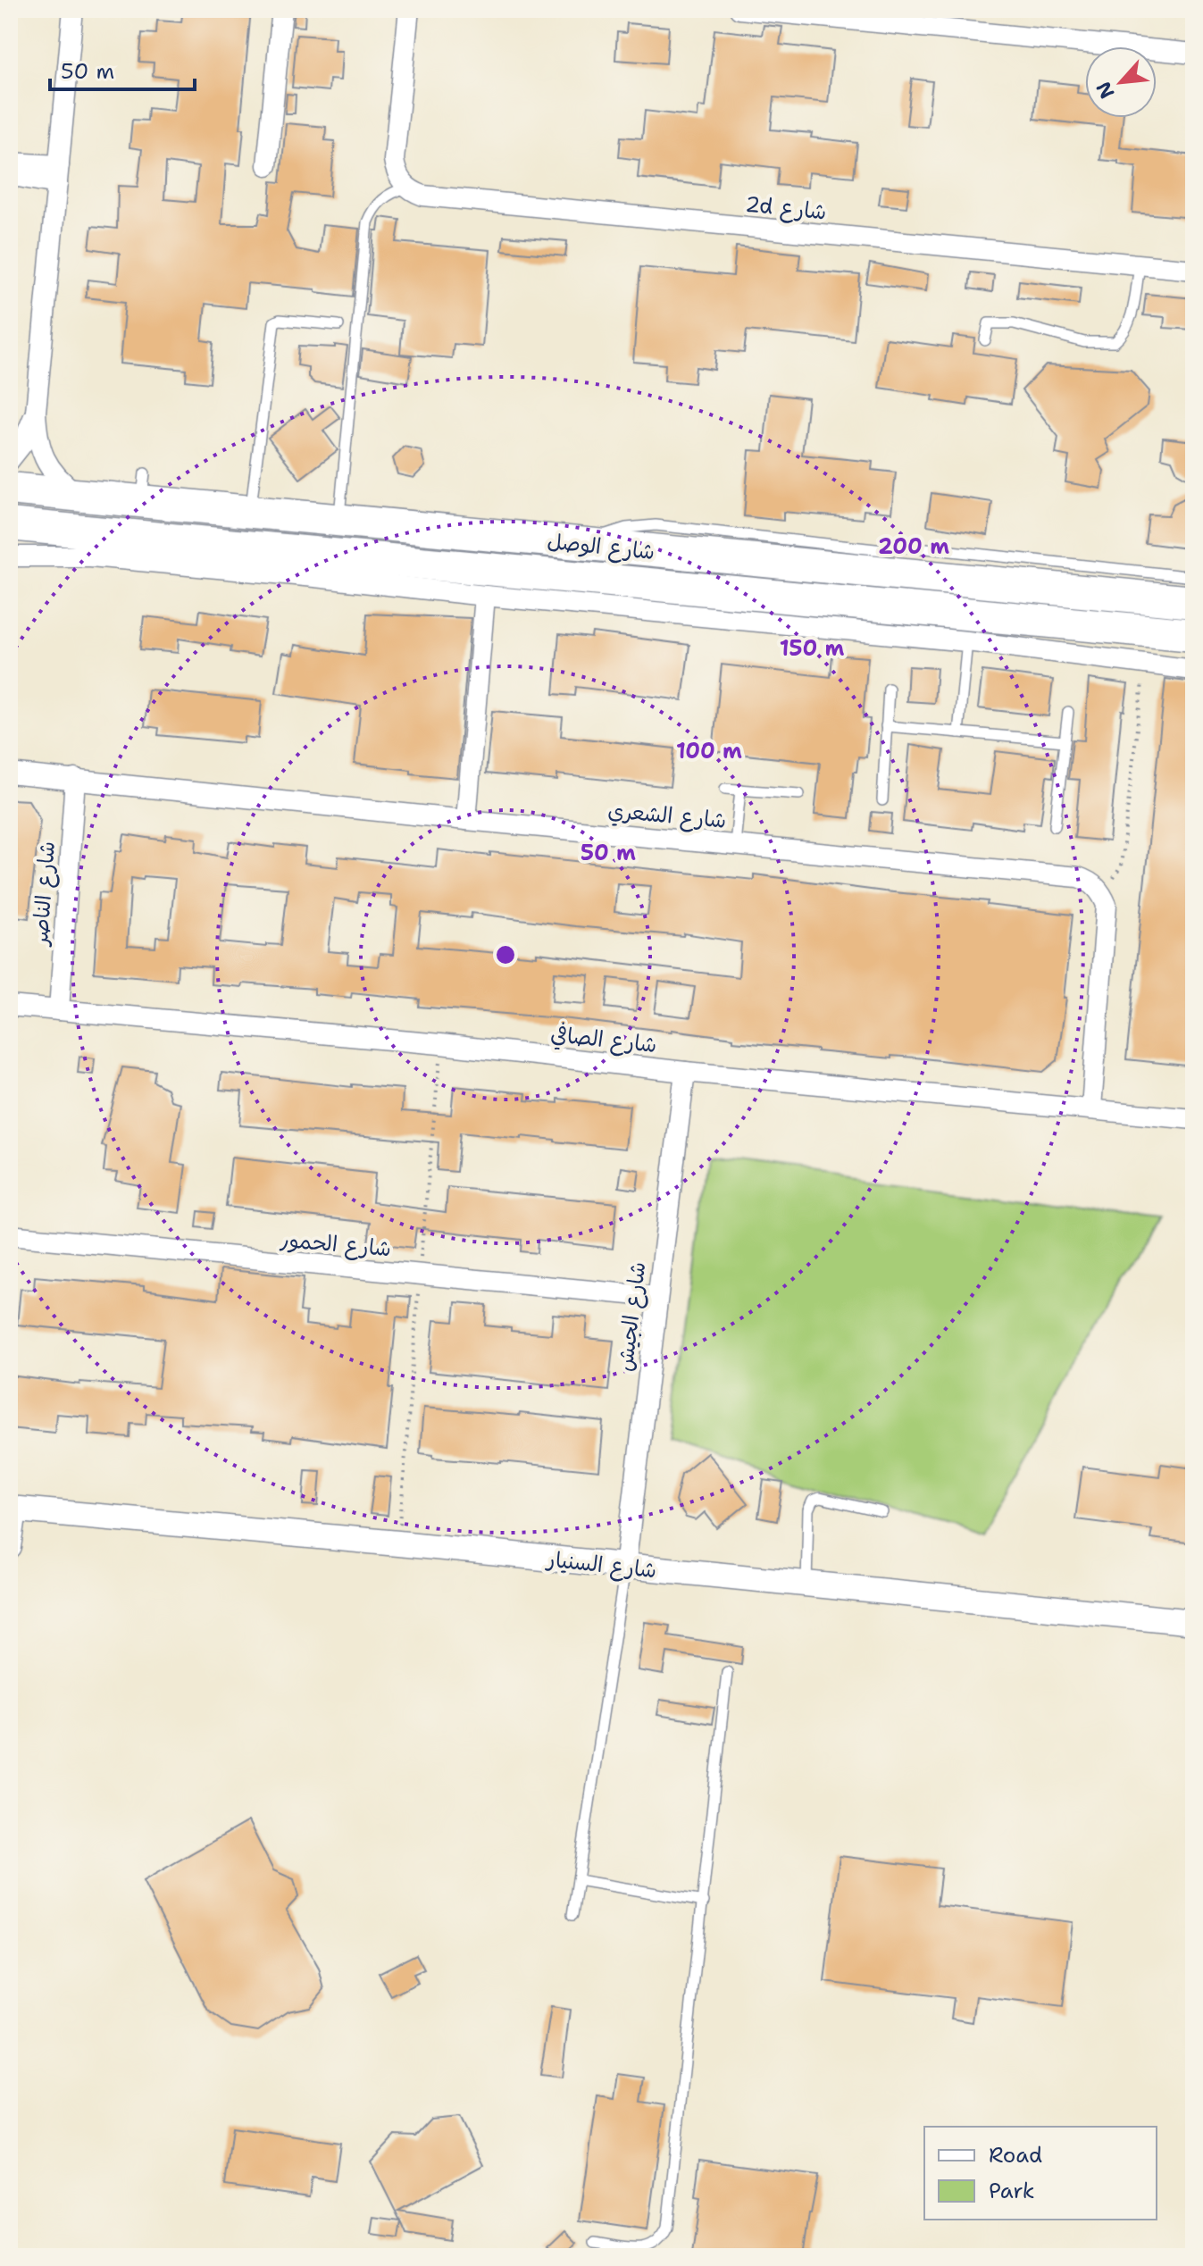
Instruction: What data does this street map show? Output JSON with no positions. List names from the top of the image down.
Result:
{
  "streets": {
    "main road": ["شارع الوصل"],
    "street": [
      "2d شارع",
      "شارع الشعري",
      "شارع الناصر",
      "شارع الصافي",
      "شارع الحمور",
      "شارع الجيش",
      "شارع السنيار"
    ]
  },
  "crossings": [
    ["شارع الشعري", "شارع الناصر"],
    ["شارع الناصر", "شارع الصافي"],
    ["شارع الصافي", "شارع الجيش"],
    ["شارع الحمور", "شارع الجيش"],
    ["شارع الجيش", "شارع السنيار"]
  ],
  "legend": ["Road", "Park"],
  "scale_bar": "50 m",
  "north": "bottom left",
  "rings": [
    "200 m",
    "150 m",
    "100 m",
    "50 m"
  ]
}
